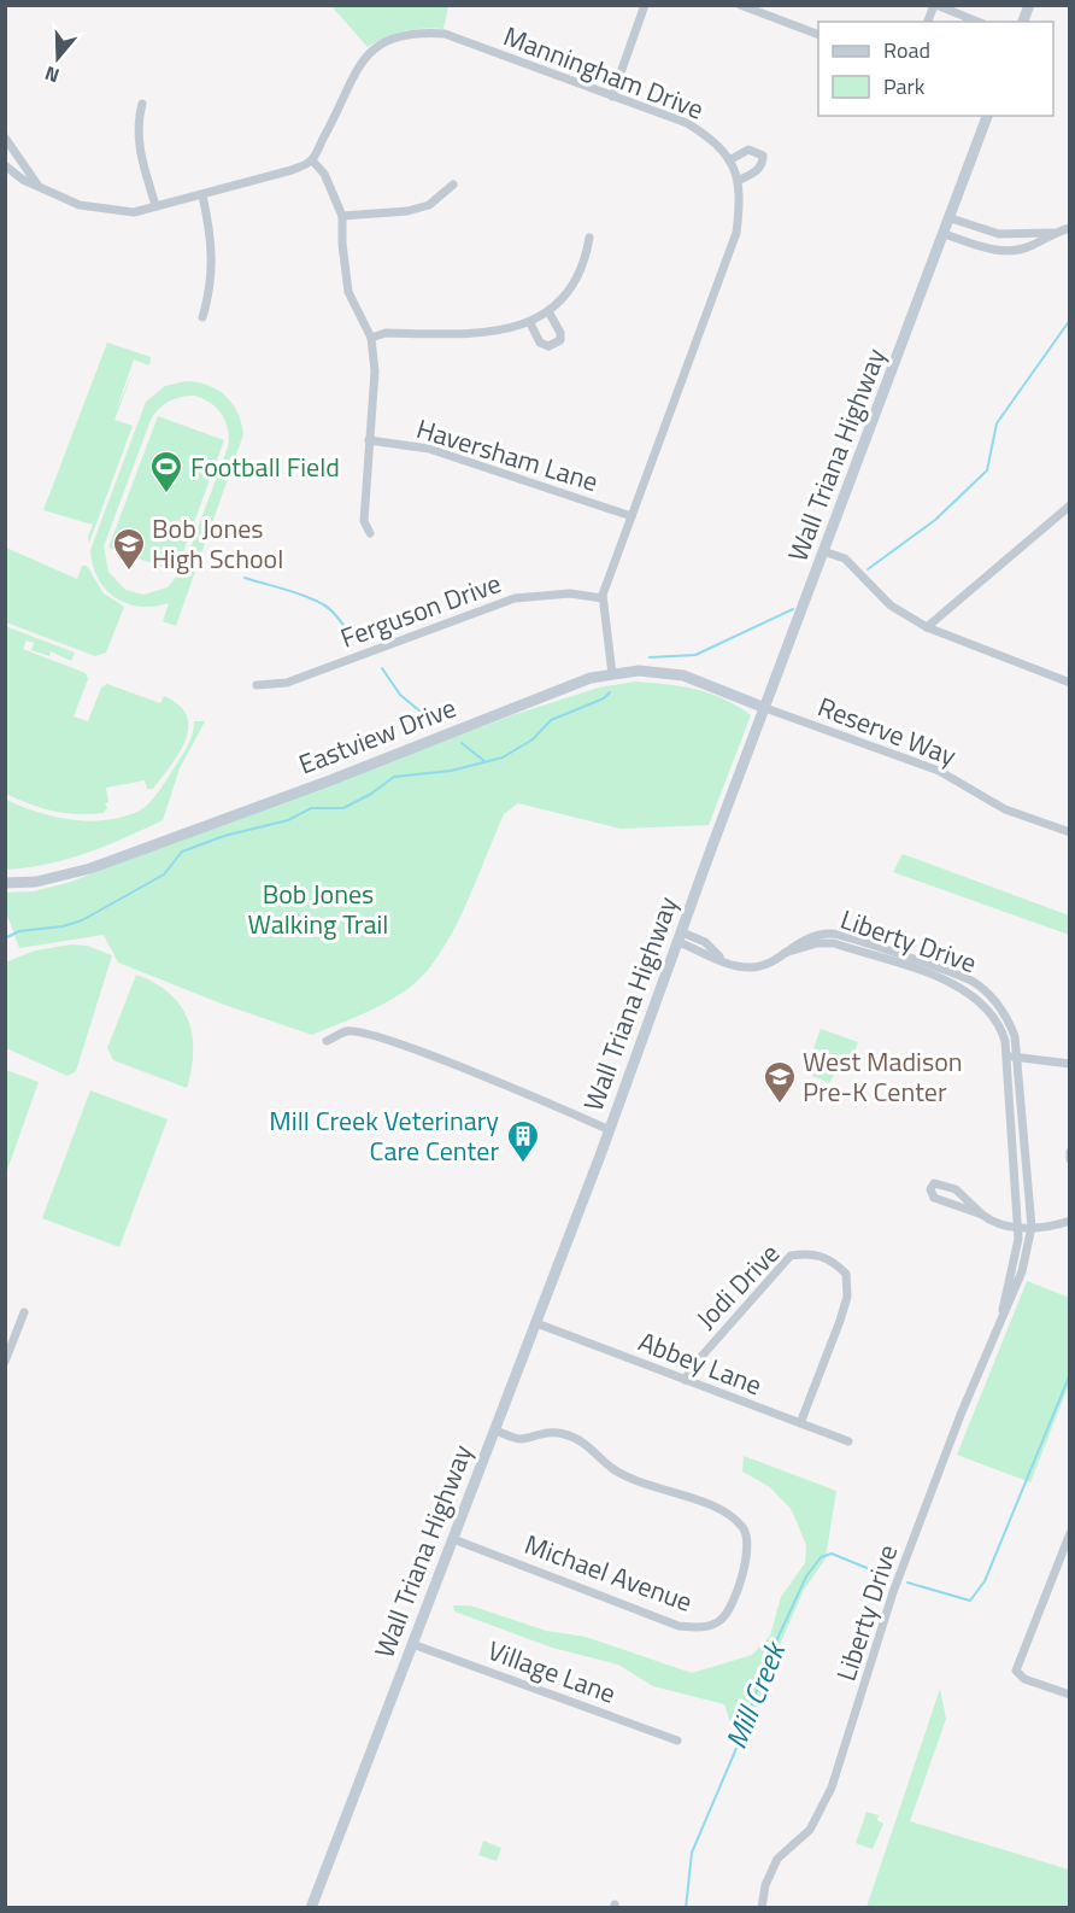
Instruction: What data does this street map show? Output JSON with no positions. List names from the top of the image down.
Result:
{
  "streets": {
    "main road": ["Wall Triana Highway", "Eastview Drive"],
    "street": [
      "Manningham Drive",
      "Haversham Lane",
      "Ferguson Drive",
      "Reserve Way",
      "Liberty Drive",
      "Jodi Drive",
      "Abbey Lane",
      "Michael Avenue",
      "Village Lane"
    ]
  },
  "crossings": [
    ["Wall Triana Highway", "Reserve Way"],
    ["Wall Triana Highway", "Eastview Drive"],
    ["Wall Triana Highway", "Liberty Drive"],
    ["Wall Triana Highway", "Abbey Lane"],
    ["Wall Triana Highway", "Michael Avenue"],
    ["Wall Triana Highway", "Village Lane"],
    ["Reserve Way", "Eastview Drive"],
    ["Jodi Drive", "Abbey Lane"]
  ],
  "water": ["Mill Creek"],
  "parks": ["Bob Jones Walking Trail"],
  "places": {
    "sports": ["Football Field"],
    "school or university": ["Bob Jones High School", "West Madison Pre-K Center"],
    "building": ["Mill Creek Veterinary Care Center"]
  },
  "legend": ["Road", "Park"],
  "north": "bottom"
}
